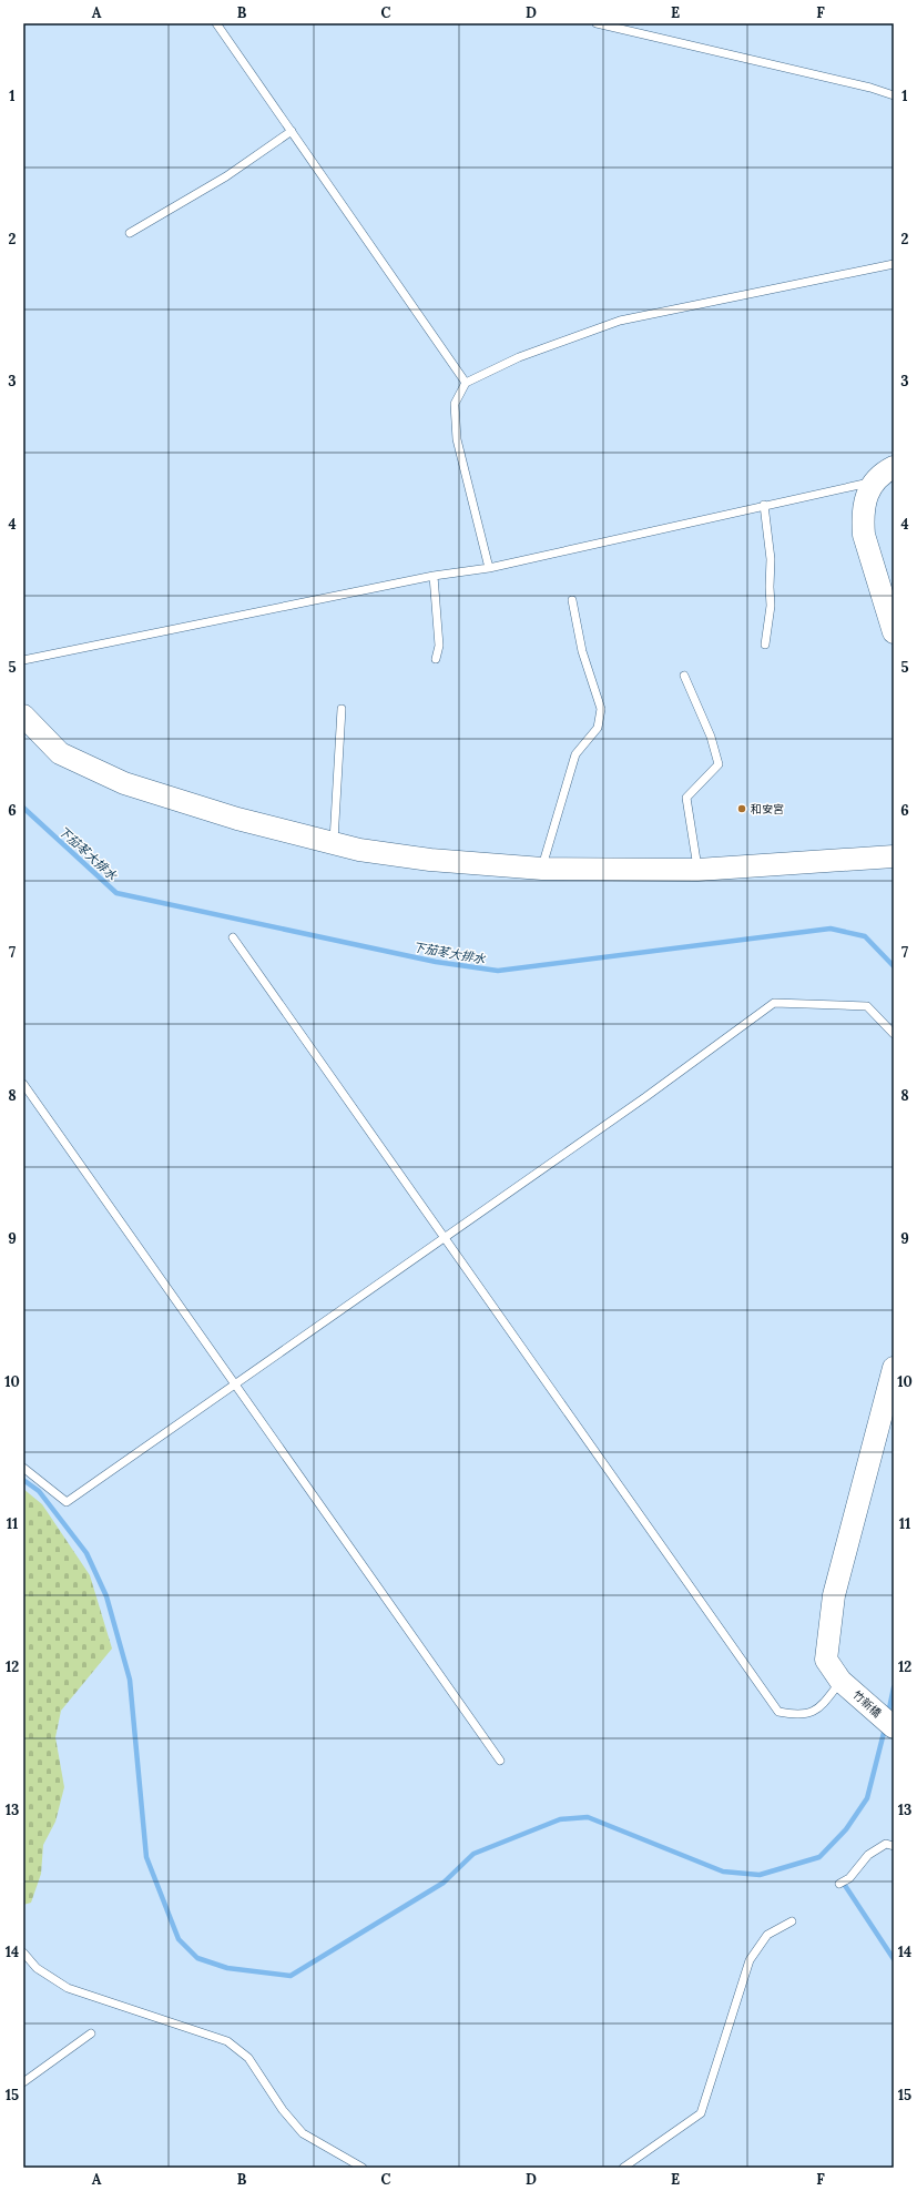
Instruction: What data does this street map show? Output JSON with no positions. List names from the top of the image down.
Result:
{
  "streets": {
    "street": ["竹新橋"]
  },
  "water": ["下茄苳大排水"],
  "places": ["和安宮"],
  "grid": {
    "columns": [
      "A",
      "B",
      "C",
      "D",
      "E",
      "F"
    ],
    "rows": [
      "1",
      "2",
      "3",
      "4",
      "5",
      "6",
      "7",
      "8",
      "9",
      "10",
      "11",
      "12",
      "13",
      "14",
      "15"
    ]
  }
}
